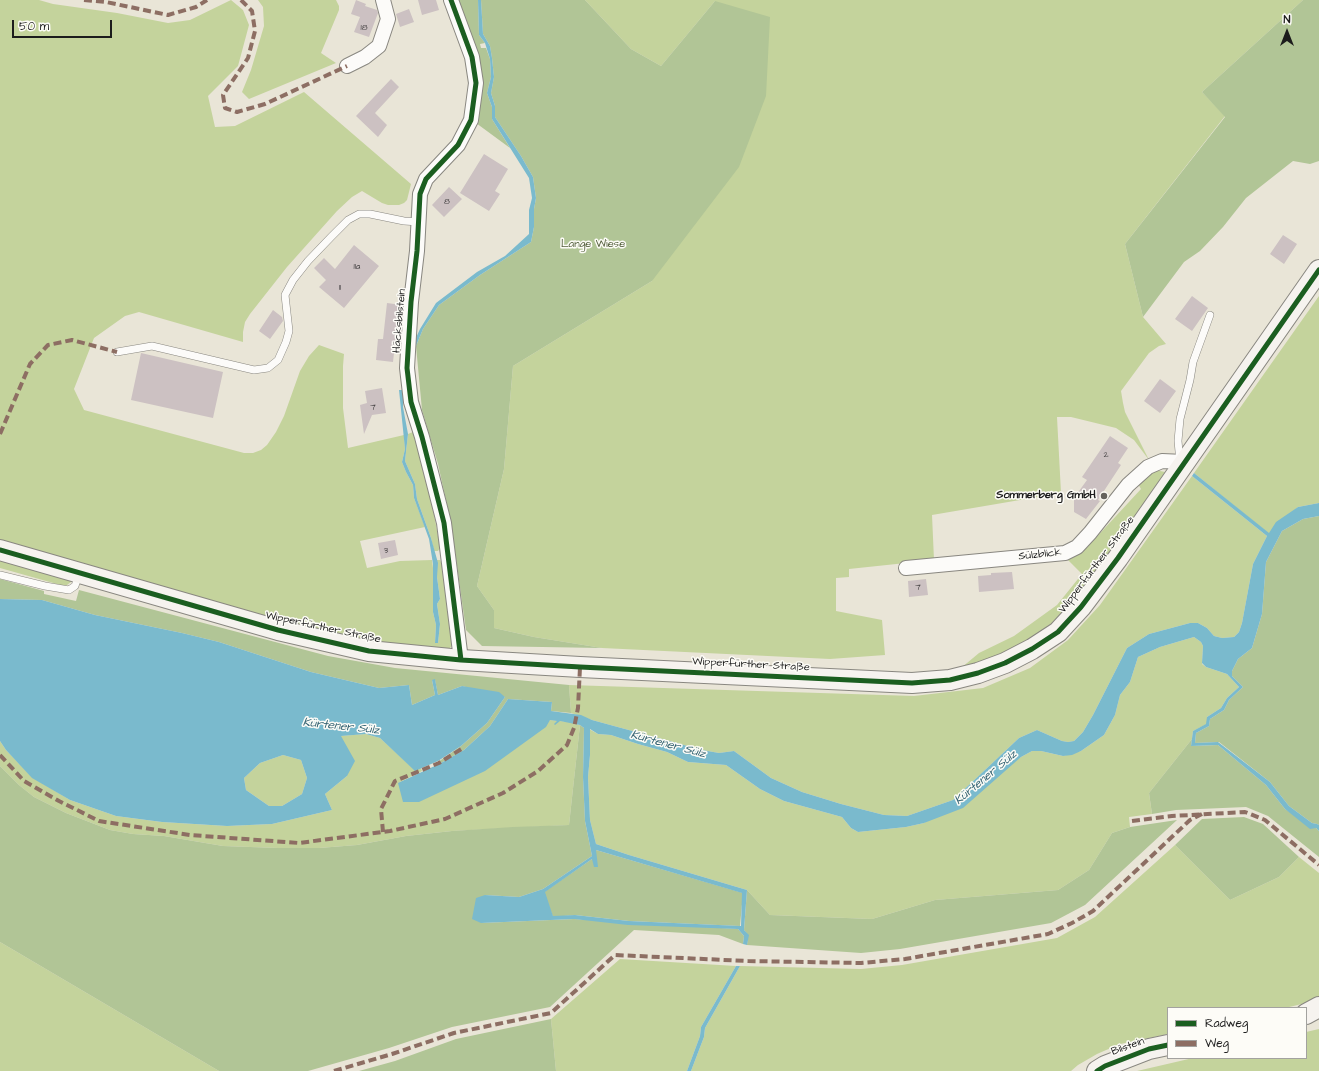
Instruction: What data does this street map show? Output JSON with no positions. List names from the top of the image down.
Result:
{
  "streets": {
    "main road": ["Wipperfürther Straße", "Bilstein"],
    "street": ["Häcksbilstein", "Sülzblick"]
  },
  "crossings": [
    ["Häcksbilstein", "Wipperfürther Straße"],
    ["Sülzblick", "Wipperfürther Straße"]
  ],
  "water": ["Kürtener Sülz"],
  "parks": ["Lange Wiese"],
  "places": ["Sommerberg GmbH"],
  "house_numbers": [
    "18",
    "8",
    "11a",
    "11",
    "7",
    "2",
    "3",
    "7"
  ],
  "legend": ["Radweg", "Weg"],
  "scale_bar": "50 m",
  "north": "top"
}
